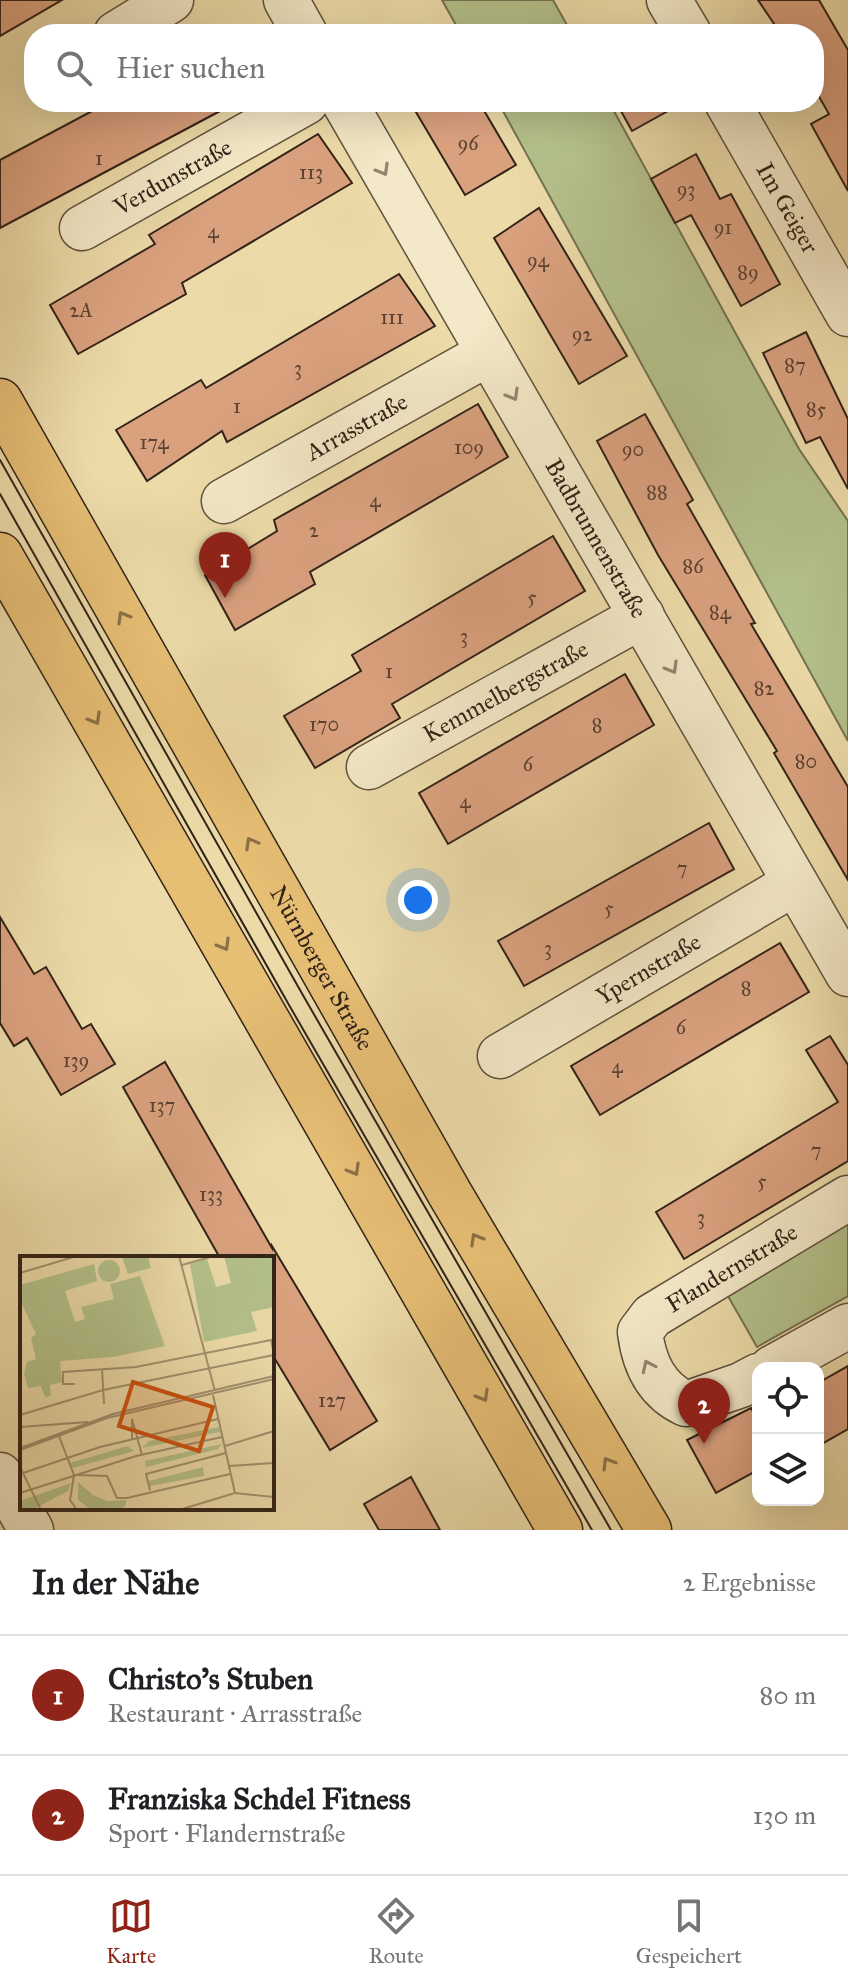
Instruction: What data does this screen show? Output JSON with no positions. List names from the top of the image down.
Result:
{
  "streets": {
    "main road": ["Nürnberger Straße"],
    "street": [
      "Verdunstraße",
      "Im Geiger",
      "Arrasstraße",
      "Badbrunnenstraße",
      "Kemmelbergstraße",
      "Ypernstraße",
      "Flandernstraße"
    ]
  },
  "crossings": [
    ["Arrasstraße", "Badbrunnenstraße"],
    ["Badbrunnenstraße", "Kemmelbergstraße"],
    ["Badbrunnenstraße", "Ypernstraße"]
  ],
  "one_way": ["Badbrunnenstraße"],
  "house_numbers": [
    "96",
    "1",
    "113",
    "93",
    "91",
    "4",
    "94",
    "89",
    "2A",
    "111",
    "92",
    "87",
    "3",
    "1",
    "85",
    "174",
    "109",
    "90",
    "88",
    "4",
    "2",
    "86",
    "5",
    "84",
    "3",
    "1",
    "82",
    "170",
    "8",
    "80",
    "6",
    "4",
    "7",
    "5",
    "3",
    "8",
    "6",
    "139",
    "4",
    "137",
    "7",
    "5",
    "133",
    "3",
    "127"
  ],
  "page": {
    "search": "Hier suchen",
    "pins": ["1", "2"],
    "heading": ["In der Nähe", "2 Ergebnisse"],
    "list": [
      {
        "mark": "1",
        "name": "Christo's Stuben",
        "note": "Restaurant · Arrasstraße",
        "value": "80 m"
      },
      {
        "mark": "2",
        "name": "Franziska Schdel Fitness",
        "note": "Sport · Flandernstraße",
        "value": "130 m"
      }
    ],
    "nav": ["Karte", "Route", "Gespeichert"]
  }
}
